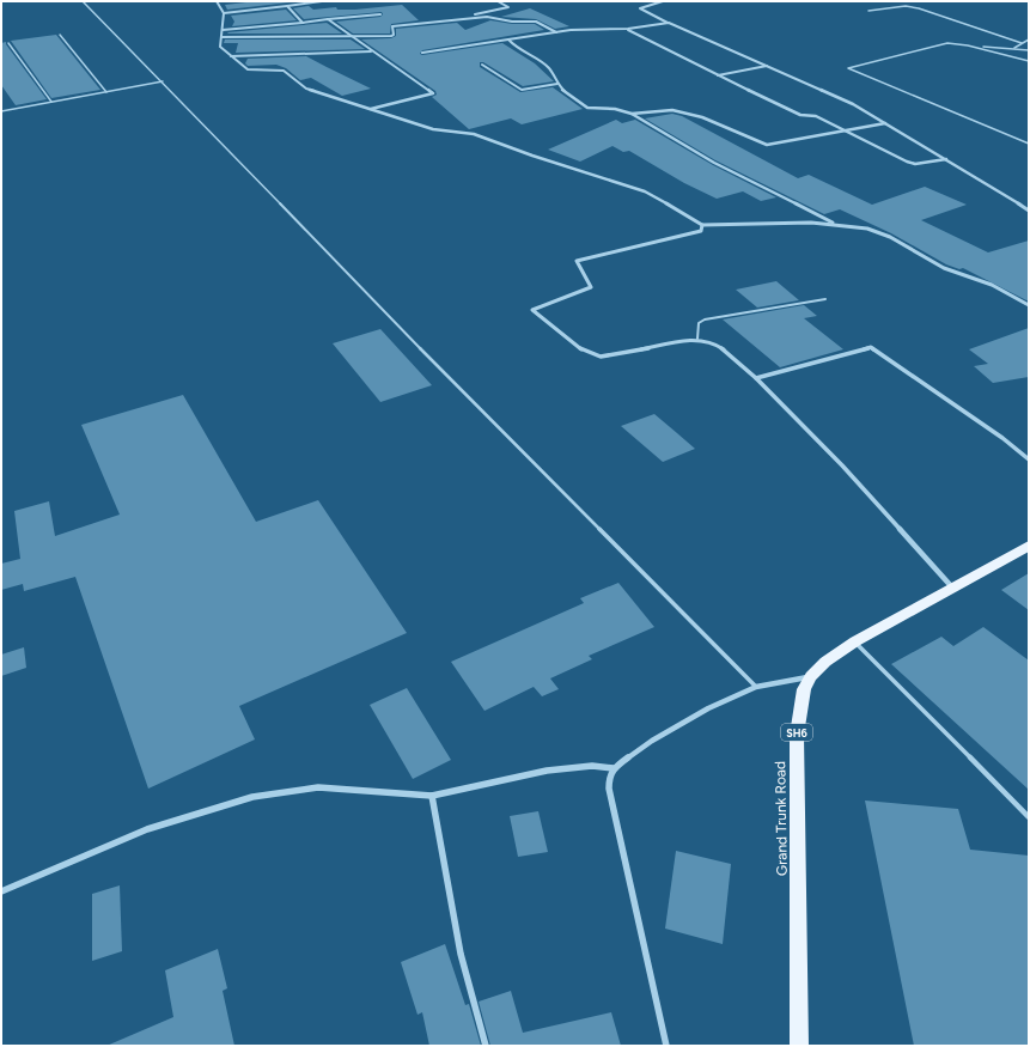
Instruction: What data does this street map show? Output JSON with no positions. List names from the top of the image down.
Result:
{
  "streets": {
    "main road": ["SH6", "Grand Trunk Road"]
  }
}
